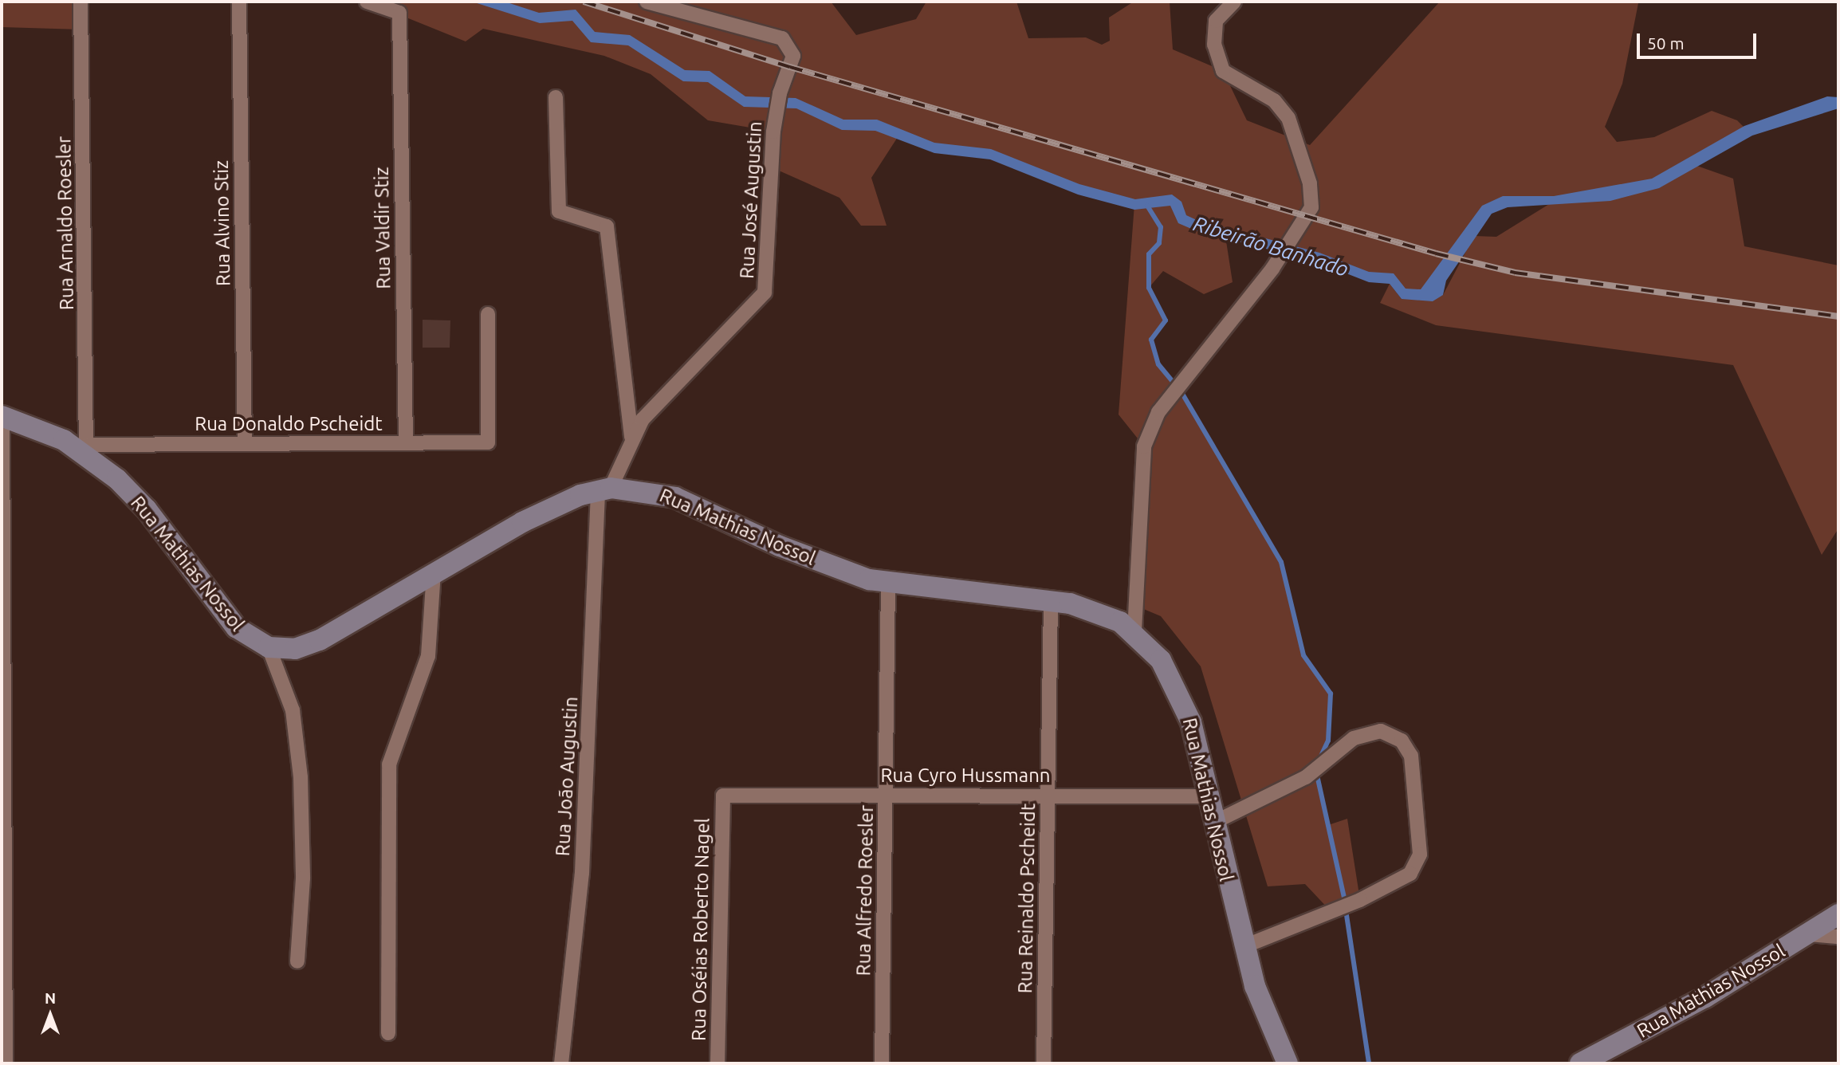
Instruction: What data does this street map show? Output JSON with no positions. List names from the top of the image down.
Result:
{
  "streets": {
    "street": [
      "Rua José Augustin",
      "Rua Arnaldo Roesler",
      "Rua Alvino Stiz",
      "Rua Valdir Stiz",
      "Rua Donaldo Pscheidt",
      "Rua Mathias Nossol",
      "Rua Cyro Hussmann",
      "Rua João Augustin",
      "Rua Alfredo Roesler",
      "Rua Reinaldo Pscheidt",
      "Rua Oséias Roberto Nagel"
    ]
  },
  "crossings": [
    ["Rua José Augustin", "Rua Mathias Nossol"],
    ["Rua José Augustin", "Rua João Augustin"],
    ["Rua Arnaldo Roesler", "Rua Donaldo Pscheidt"],
    ["Rua Arnaldo Roesler", "Rua Mathias Nossol"],
    ["Rua Alvino Stiz", "Rua Donaldo Pscheidt"],
    ["Rua Valdir Stiz", "Rua Donaldo Pscheidt"],
    ["Rua Donaldo Pscheidt", "Rua Mathias Nossol"],
    ["Rua Mathias Nossol", "Rua Cyro Hussmann"],
    ["Rua Mathias Nossol", "Rua João Augustin"],
    ["Rua Mathias Nossol", "Rua Alfredo Roesler"],
    ["Rua Mathias Nossol", "Rua Reinaldo Pscheidt"],
    ["Rua Cyro Hussmann", "Rua Alfredo Roesler"],
    ["Rua Cyro Hussmann", "Rua Reinaldo Pscheidt"],
    ["Rua Cyro Hussmann", "Rua Oséias Roberto Nagel"]
  ],
  "water": ["Ribeirão Banhado"],
  "scale_bar": "50 m",
  "north": "top"
}
